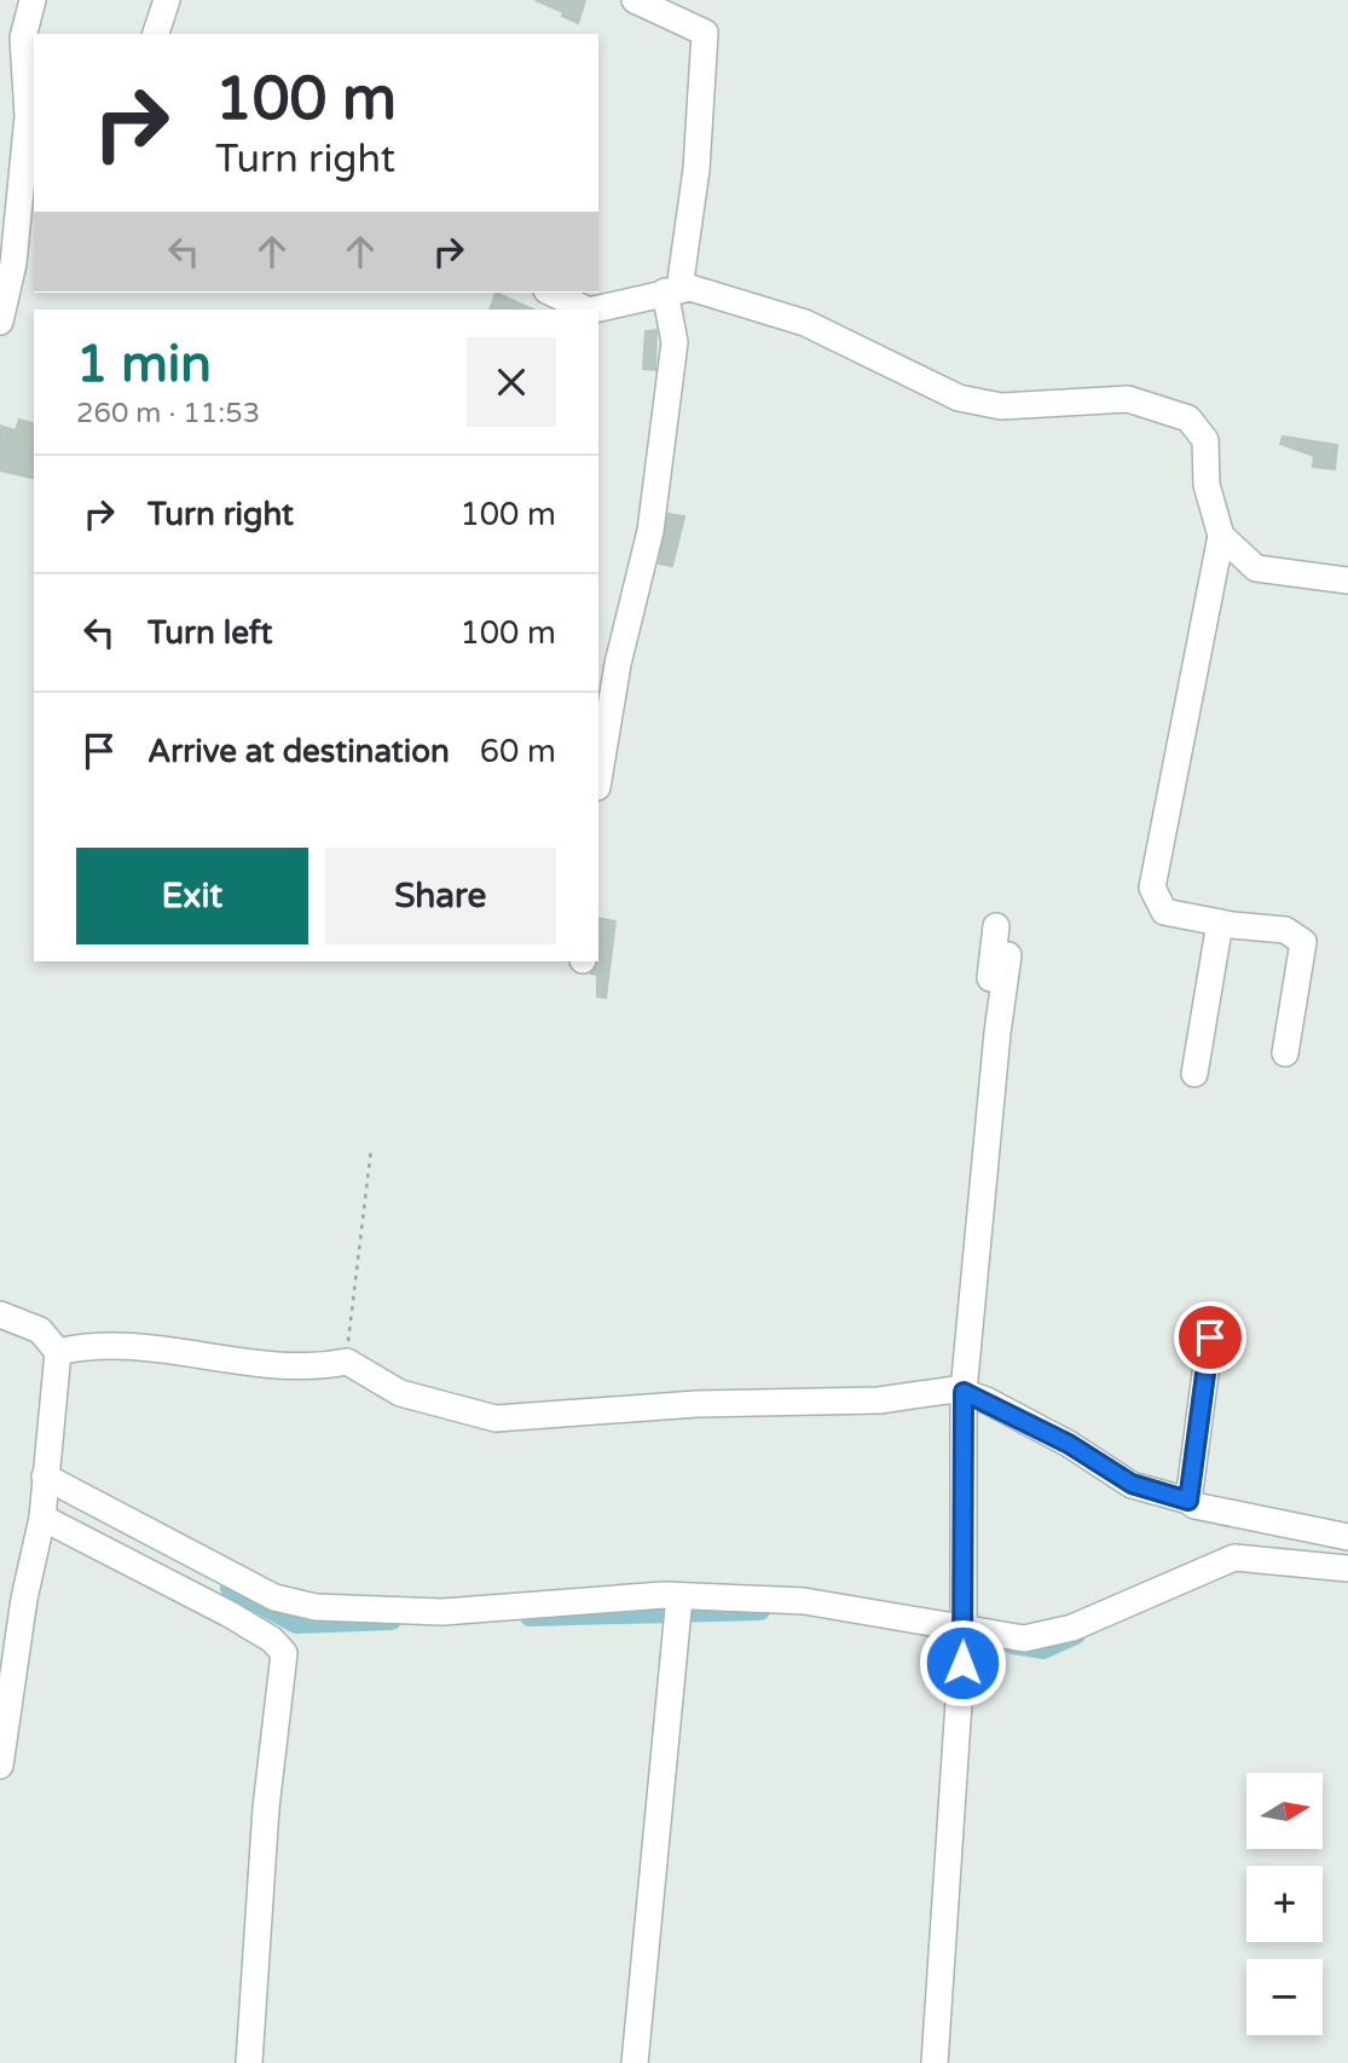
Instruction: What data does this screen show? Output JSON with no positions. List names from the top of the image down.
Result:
{
  "north": "right",
  "page": {
    "turn": ["100 m", "Turn right"],
    "heading": ["1 min", "260 m · 11:53"],
    "list": [
      {
        "name": "Turn right",
        "value": "100 m"
      },
      {
        "name": "Turn left",
        "value": "100 m"
      },
      {
        "name": "Arrive at destination",
        "value": "60 m"
      }
    ],
    "buttons": ["Exit", "Share"],
    "map_buttons": ["+", "−"]
  }
}
